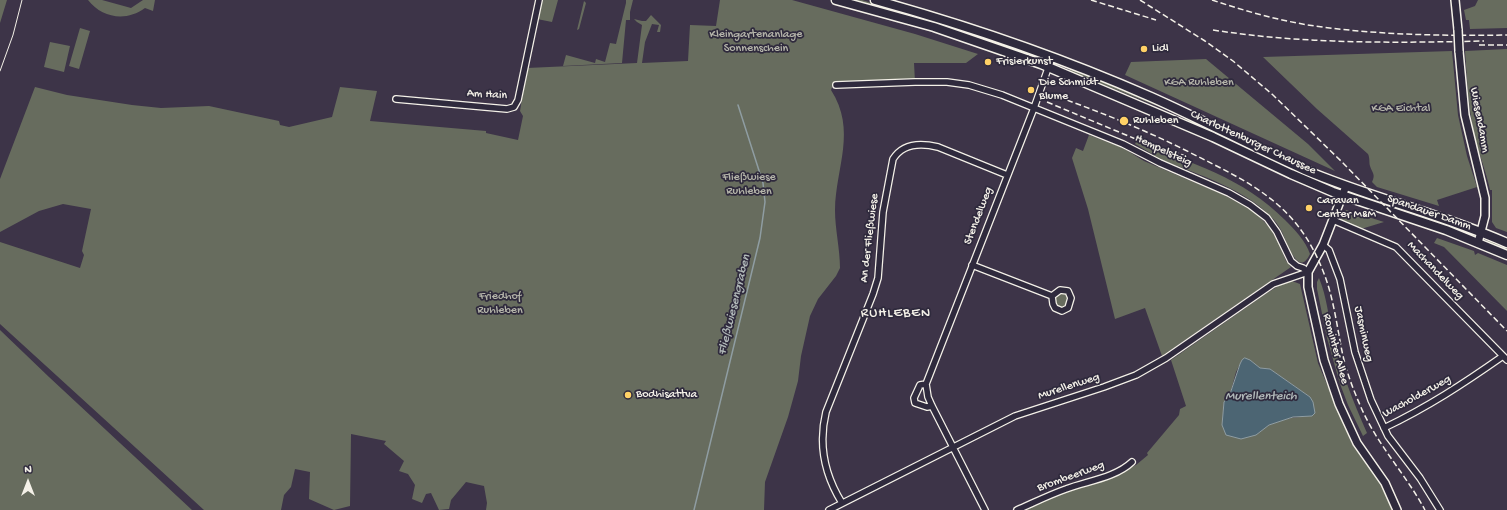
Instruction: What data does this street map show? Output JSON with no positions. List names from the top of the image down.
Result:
{
  "streets": {
    "main road": ["Charlottenburger Chaussee", "Spandauer Damm"],
    "street": [
      "Am Hain",
      "Wiesendamm",
      "Hempelsteig",
      "Stendelweg",
      "An der Fließwiese",
      "Machandelweg",
      "Jasminweg",
      "Rominter Allee",
      "Murellenweg",
      "Wacholderweg",
      "Brombeerweg"
    ]
  },
  "crossings": [
    ["Wiesendamm", "Spandauer Damm"],
    ["Charlottenburger Chaussee", "Spandauer Damm"],
    ["Charlottenburger Chaussee", "Stendelweg"],
    ["Hempelsteig", "Stendelweg"],
    ["Hempelsteig", "Rominter Allee"],
    ["Hempelsteig", "Murellenweg"],
    ["Stendelweg", "An der Fließwiese"],
    ["An der Fließwiese", "Murellenweg"],
    ["Machandelweg", "Wacholderweg"],
    ["Jasminweg", "Wacholderweg"],
    ["Rominter Allee", "Murellenweg"]
  ],
  "districts": ["RUHLEBEN"],
  "water": ["Fließwiesengraben", "Murellenteich"],
  "parks": [
    "Kleingartenanlage Sonnenschein",
    "KGA Ruhleben",
    "KGA Eichtal",
    "Fließwiese Ruhleben",
    "Friedhof Ruhleben"
  ],
  "places": [
    "Lidl",
    "Frisierkunst",
    "Die Schmidt Blume",
    "Ruhleben",
    "Caravan Center M&M",
    "Bodhisattva"
  ],
  "north": "top"
}
